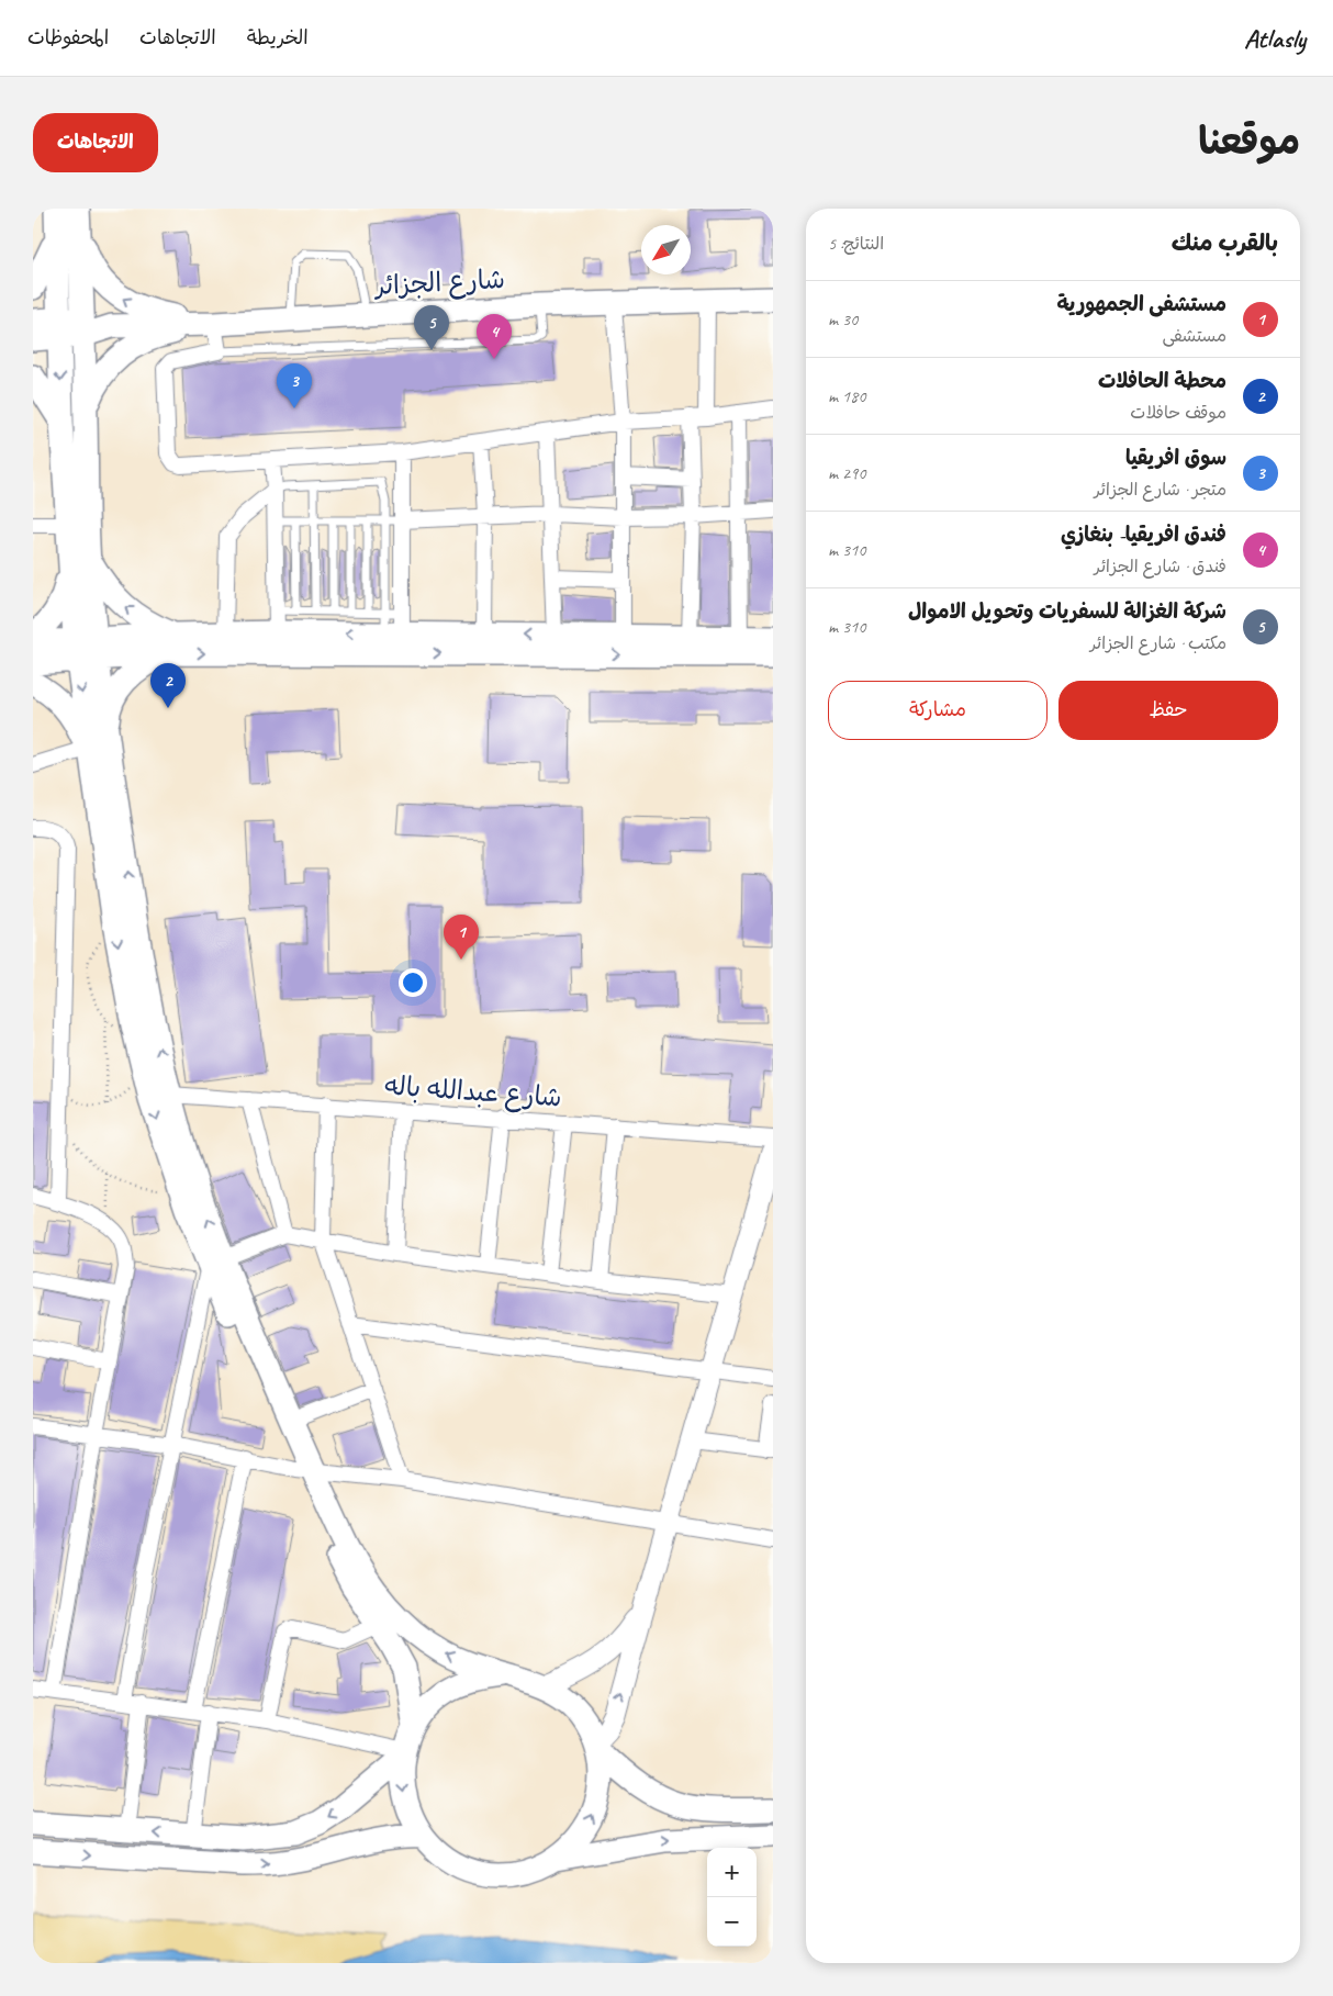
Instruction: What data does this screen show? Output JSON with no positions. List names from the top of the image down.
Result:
{
  "streets": {
    "main road": ["شارع الجزائر"],
    "street": ["شارع عبدالله باله"]
  },
  "north": "bottom left",
  "page": {
    "header": "Atlasly",
    "nav": ["الخريطة", "الاتجاهات", "المحفوظات"],
    "title": "موقعنا",
    "buttons": [
      "الاتجاهات",
      ["حفظ", "مشاركة"]
    ],
    "heading": ["بالقرب منك", "النتائج: 5"],
    "list": [
      {
        "mark": "1",
        "name": "مستشفى الجمهورية",
        "note": "مستشفى",
        "value": "30 m"
      },
      {
        "mark": "2",
        "name": "محطة الحافلات",
        "note": "موقف حافلات",
        "value": "180 m"
      },
      {
        "mark": "3",
        "name": "سوق افريقيا",
        "note": "متجر · شارع الجزائر",
        "value": "290 m"
      },
      {
        "mark": "4",
        "name": "فندق افريقيا- بنغازي",
        "note": "فندق · شارع الجزائر",
        "value": "310 m"
      },
      {
        "mark": "5",
        "name": "شركة الغزالة للسفريات وتحويل الاموال",
        "note": "مكتب · شارع الجزائر",
        "value": "310 m"
      }
    ],
    "pins": [
      "5",
      "4",
      "3",
      "2",
      "1"
    ],
    "map_buttons": ["+", "−"]
  }
}
